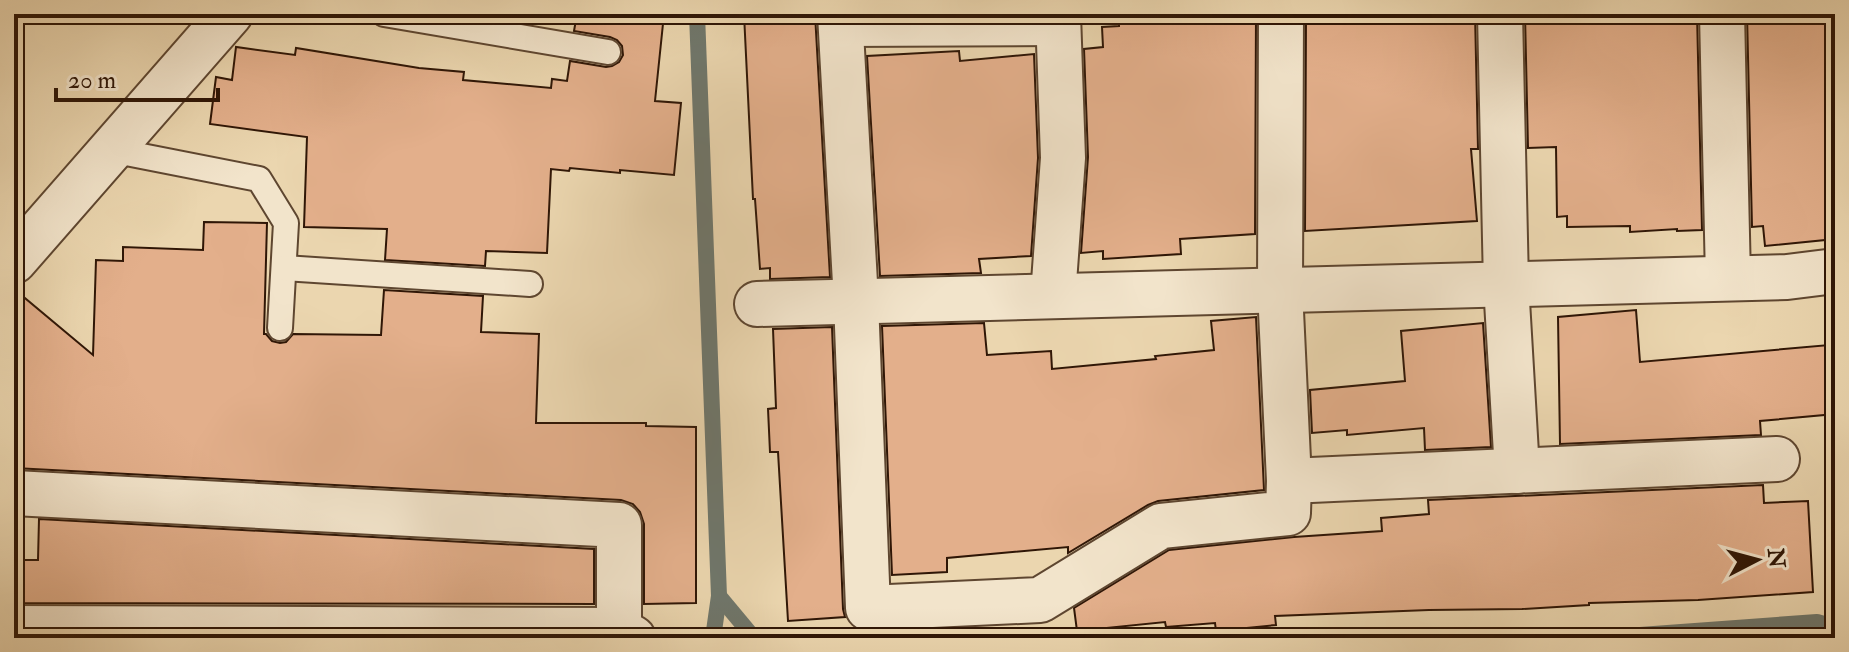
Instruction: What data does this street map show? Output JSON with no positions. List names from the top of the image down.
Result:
{
  "scale_bar": "20 m",
  "north": "right"
}
